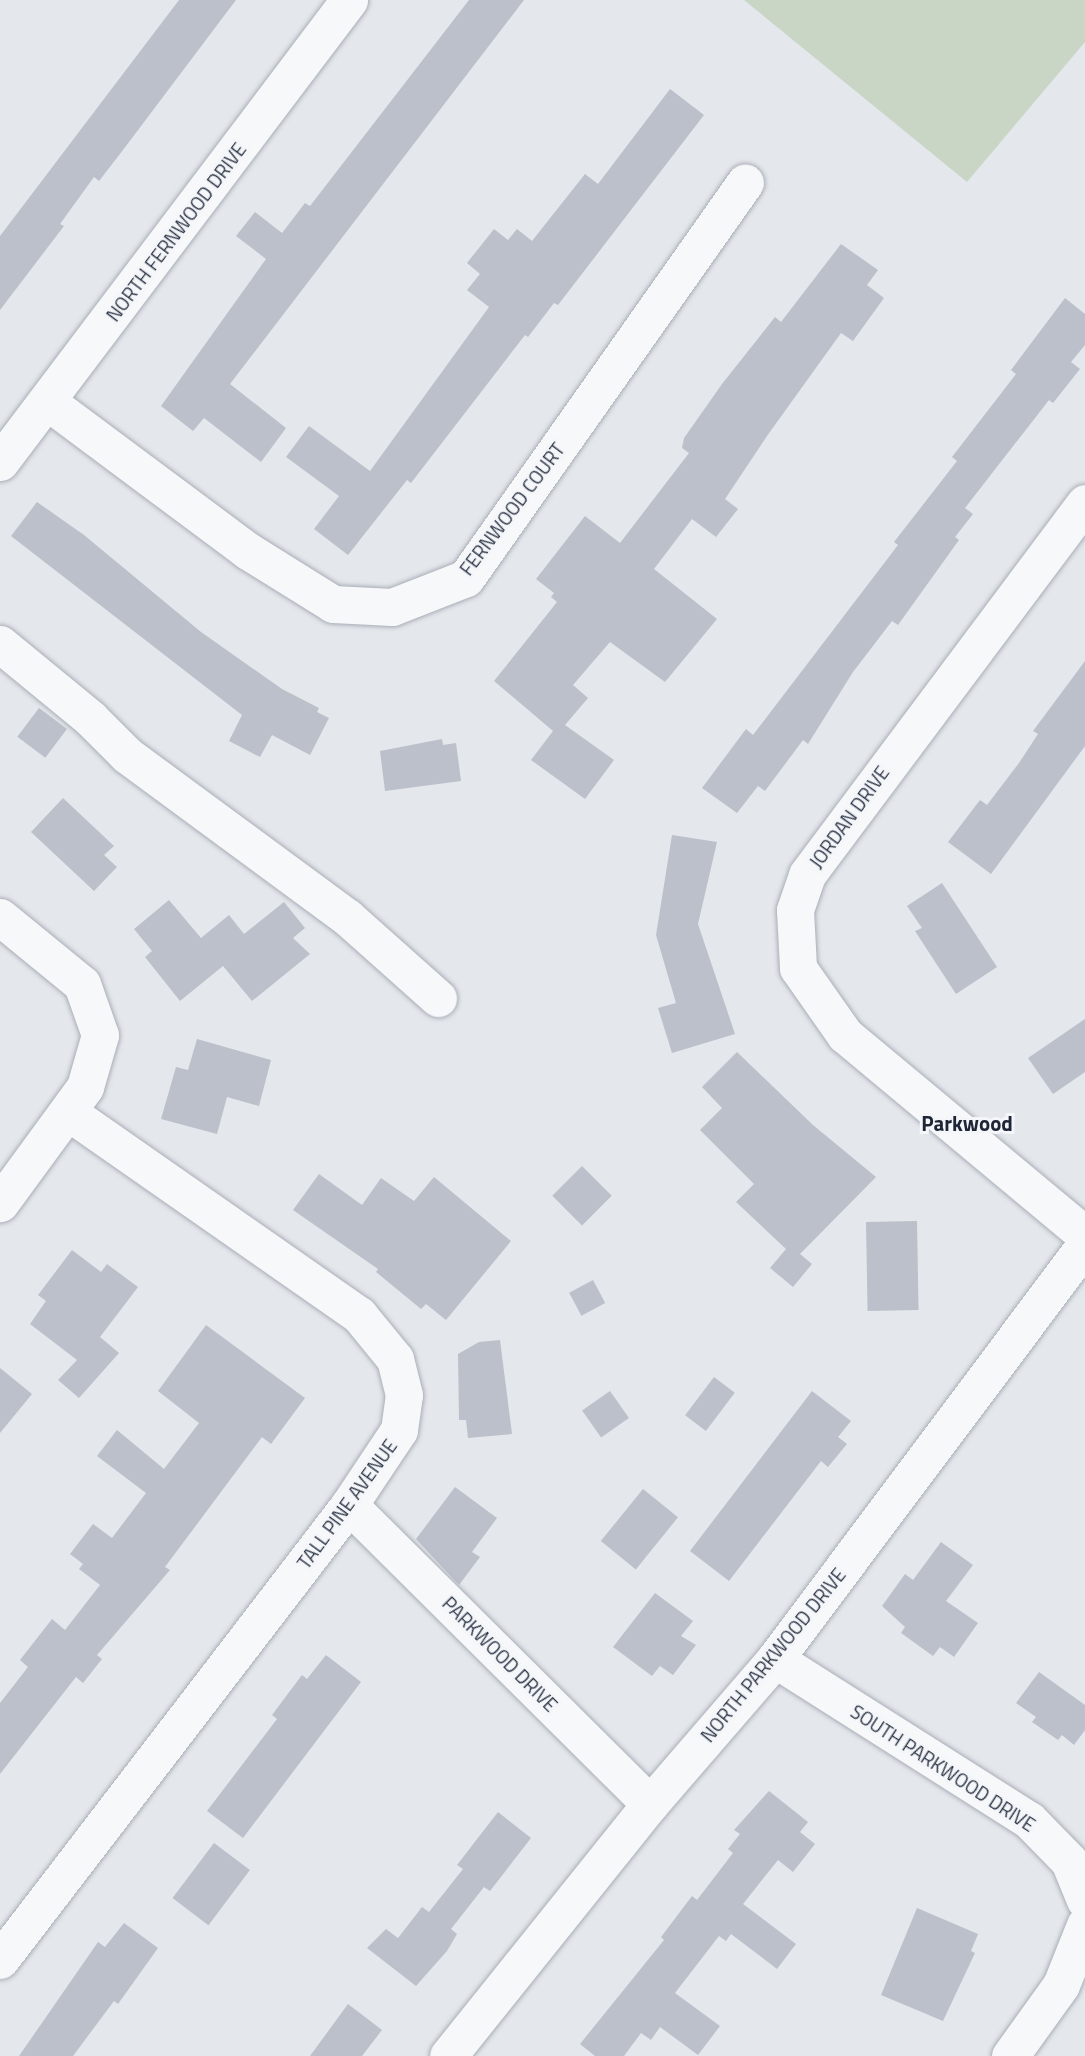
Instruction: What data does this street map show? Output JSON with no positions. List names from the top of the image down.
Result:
{
  "streets": {
    "street": [
      "NORTH FERNWOOD DRIVE",
      "FERNWOOD COURT",
      "JORDAN DRIVE",
      "TALL PINE AVENUE",
      "PARKWOOD DRIVE",
      "NORTH PARKWOOD DRIVE",
      "SOUTH PARKWOOD DRIVE"
    ]
  },
  "crossings": [
    ["NORTH FERNWOOD DRIVE", "FERNWOOD COURT"],
    ["TALL PINE AVENUE", "PARKWOOD DRIVE"],
    ["PARKWOOD DRIVE", "NORTH PARKWOOD DRIVE"],
    ["NORTH PARKWOOD DRIVE", "SOUTH PARKWOOD DRIVE"]
  ],
  "districts": ["Parkwood"]
}
